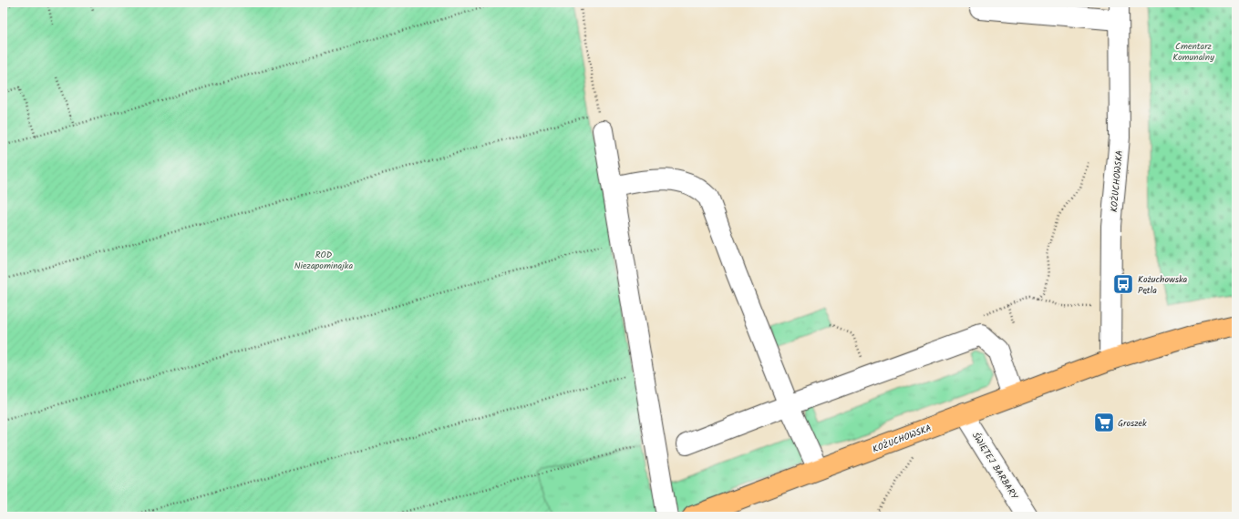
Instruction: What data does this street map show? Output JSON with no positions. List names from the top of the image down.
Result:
{
  "streets": {
    "main road": ["KOŻUCHOWSKA"],
    "street": ["ŚWIĘTEJ BARBARY"]
  },
  "crossings": [
    ["KOŻUCHOWSKA", "ŚWIĘTEJ BARBARY"]
  ],
  "parks": ["Cmentarz Komunalny", "ROD Niezapominajka"],
  "places": {
    "bus stop": ["Kożuchowska Pętla"],
    "supermarket": ["Groszek"]
  }
}
